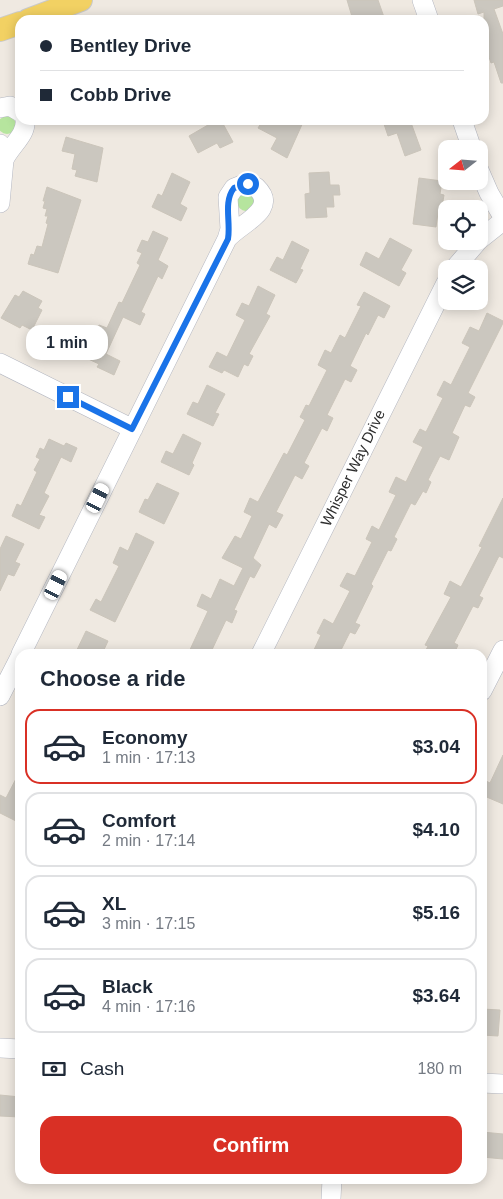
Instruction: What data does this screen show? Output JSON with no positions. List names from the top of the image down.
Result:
{
  "streets": {
    "street": ["Whisper Way Drive"]
  },
  "north": "left",
  "page": {
    "banner": ["Bentley Drive", "Cobb Drive"],
    "bubble": "1 min",
    "heading": "Choose a ride",
    "list": [
      {
        "name": "Economy",
        "note": "1 min · 17:13",
        "value": "$3.04"
      },
      {
        "name": "Comfort",
        "note": "2 min · 17:14",
        "value": "$4.10"
      },
      {
        "name": "XL",
        "note": "3 min · 17:15",
        "value": "$5.16"
      },
      {
        "name": "Black",
        "note": "4 min · 17:16",
        "value": "$3.64"
      }
    ],
    "pay": ["Cash", "180 m"],
    "buttons": "Confirm"
  }
}
